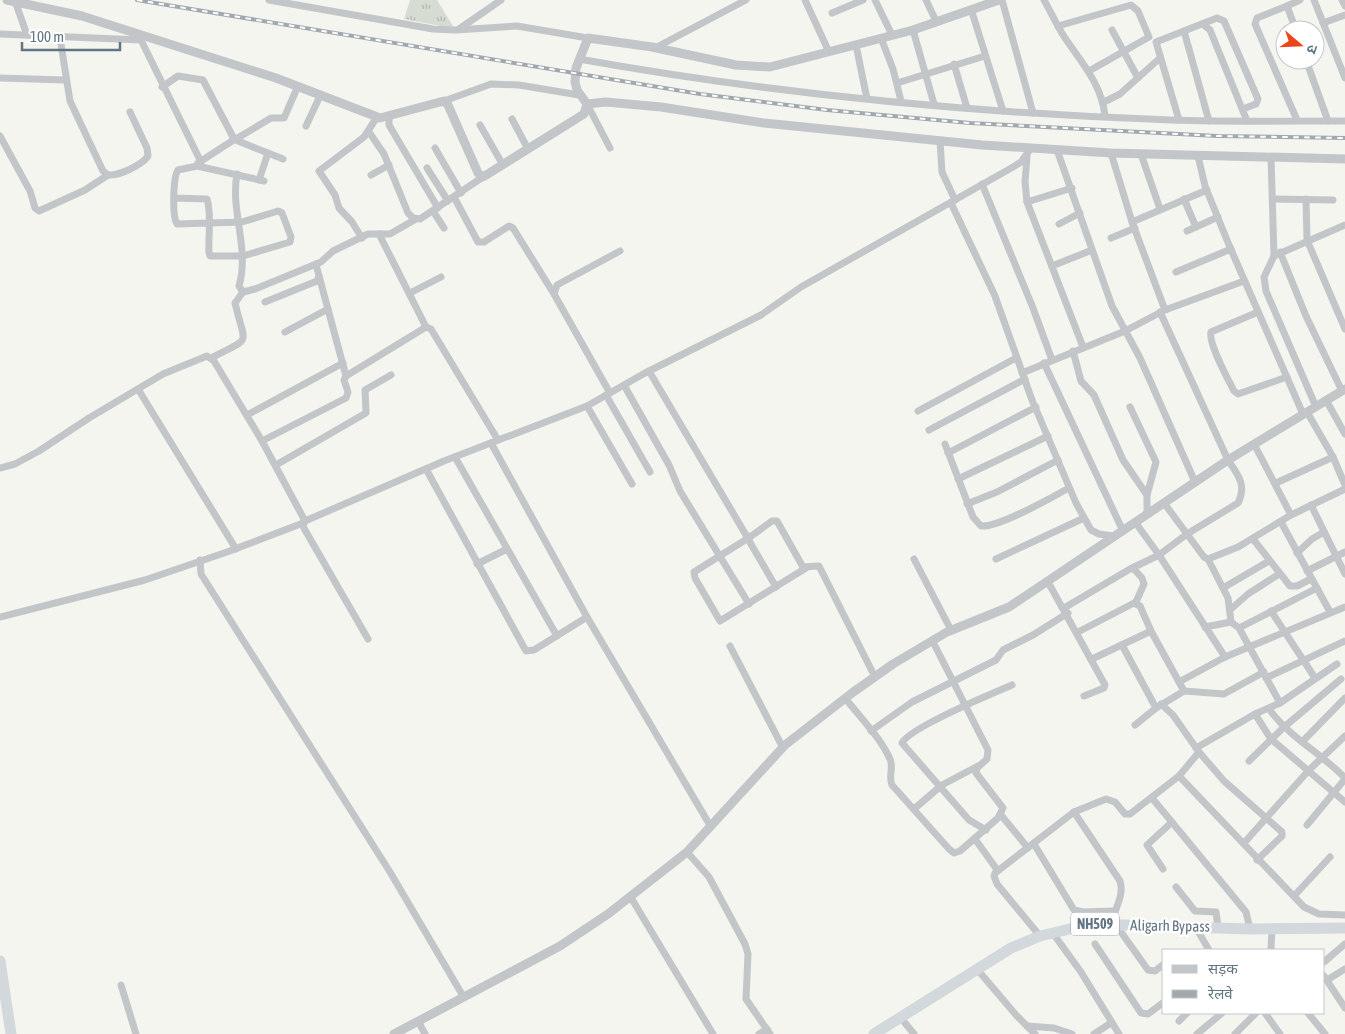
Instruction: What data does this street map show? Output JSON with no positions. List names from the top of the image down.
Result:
{
  "streets": {
    "highway": ["NH509", "Aligarh Bypass"]
  },
  "legend": ["सड़क", "रेलवे"],
  "scale_bar": "100 m",
  "north": "right"
}
